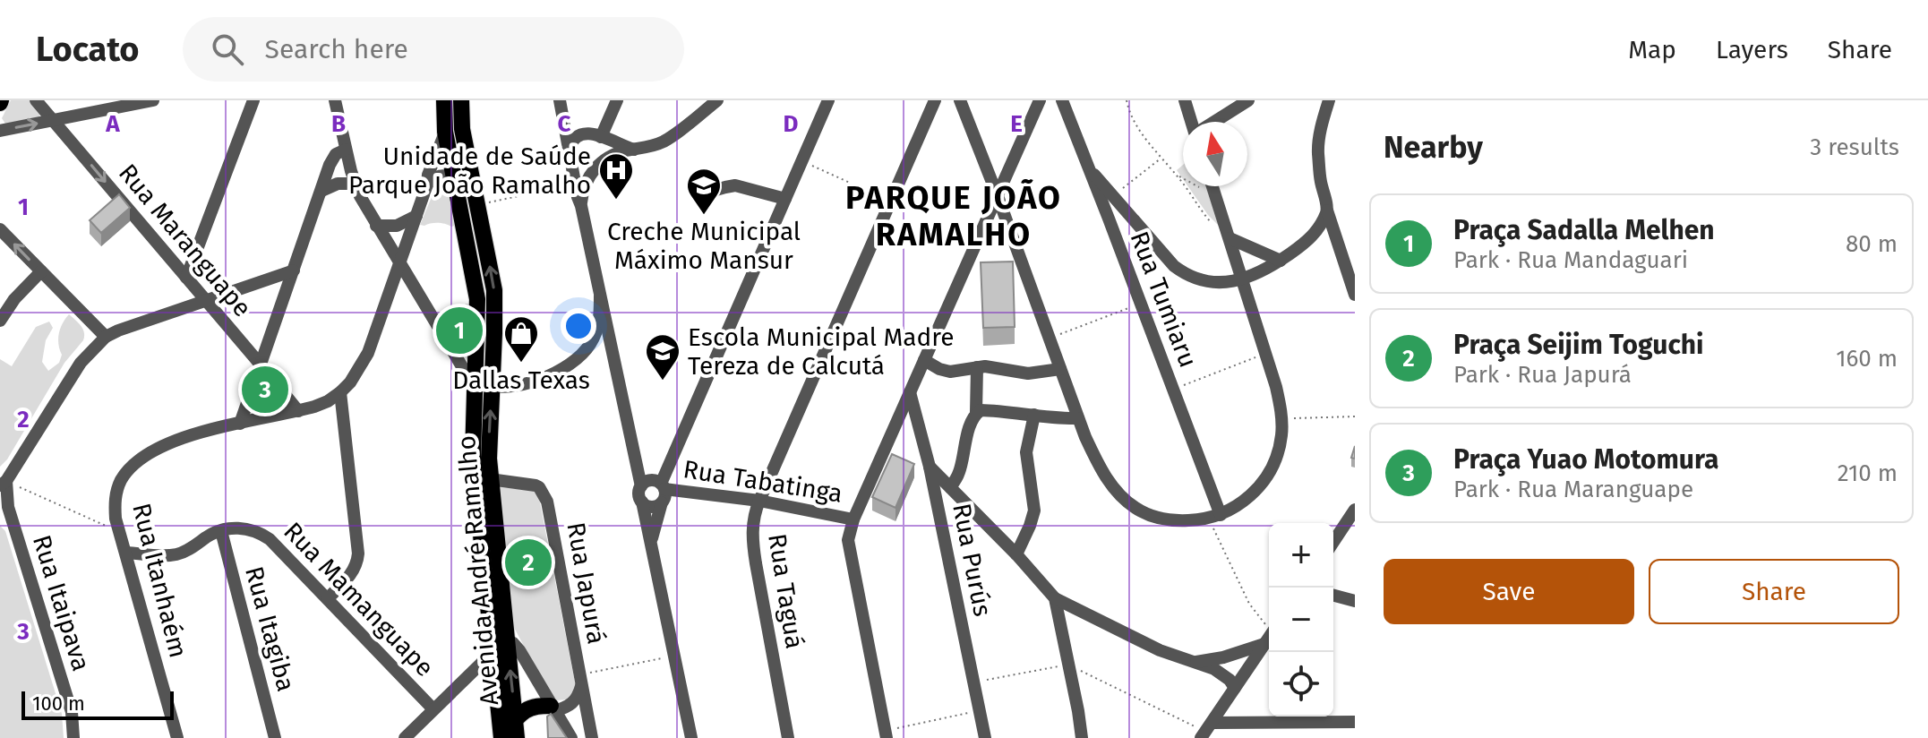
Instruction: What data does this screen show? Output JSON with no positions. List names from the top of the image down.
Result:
{
  "streets": {
    "main road": ["Avenida André Ramalho"],
    "street": [
      "Rua Maranguape",
      "Rua Tumiaru",
      "Rua Tabatinga",
      "Rua Purús",
      "Rua Itanhaém",
      "Rua Japurá",
      "Rua Taguá",
      "Rua Mamanguape",
      "Rua Itaipava",
      "Rua Itagiba"
    ]
  },
  "crossings": [
    ["Rua Maranguape", "Rua Itanhaém"],
    ["Rua Tabatinga", "Rua Taguá"],
    ["Avenida André Ramalho", "Rua Itanhaém"],
    ["Avenida André Ramalho", "Rua Japurá"],
    ["Rua Itanhaém", "Rua Mamanguape"],
    ["Rua Mamanguape", "Rua Itagiba"]
  ],
  "districts": ["PARQUE JOÃO RAMALHO"],
  "places": {
    "hospital": ["Unidade de Saúde Parque João Ramalho"],
    "school or university": ["Creche Municipal Máximo Mansur", "Escola Municipal Madre Tereza de Calcutá"],
    "shop": ["Dallas Texas"]
  },
  "scale_bar": "100 m",
  "north": "top",
  "page": {
    "header": "Locato",
    "search": "Search here",
    "nav": ["Map", "Layers", "Share"],
    "heading": ["Nearby", "3 results"],
    "list": [
      {
        "mark": "1",
        "name": "Praça Sadalla Melhen",
        "note": "Park · Rua Mandaguari",
        "value": "80 m"
      },
      {
        "mark": "2",
        "name": "Praça Seijim Toguchi",
        "note": "Park · Rua Japurá",
        "value": "160 m"
      },
      {
        "mark": "3",
        "name": "Praça Yuao Motomura",
        "note": "Park · Rua Maranguape",
        "value": "210 m"
      }
    ],
    "pins": ["1", "3", "2"],
    "map_buttons": ["+", "−"],
    "buttons": ["Save", "Share"],
    "scale": "100 m"
  },
  "grid": {
    "columns": [
      "A",
      "B",
      "C",
      "D",
      "E"
    ],
    "rows": ["1", "2", "3"]
  }
}
